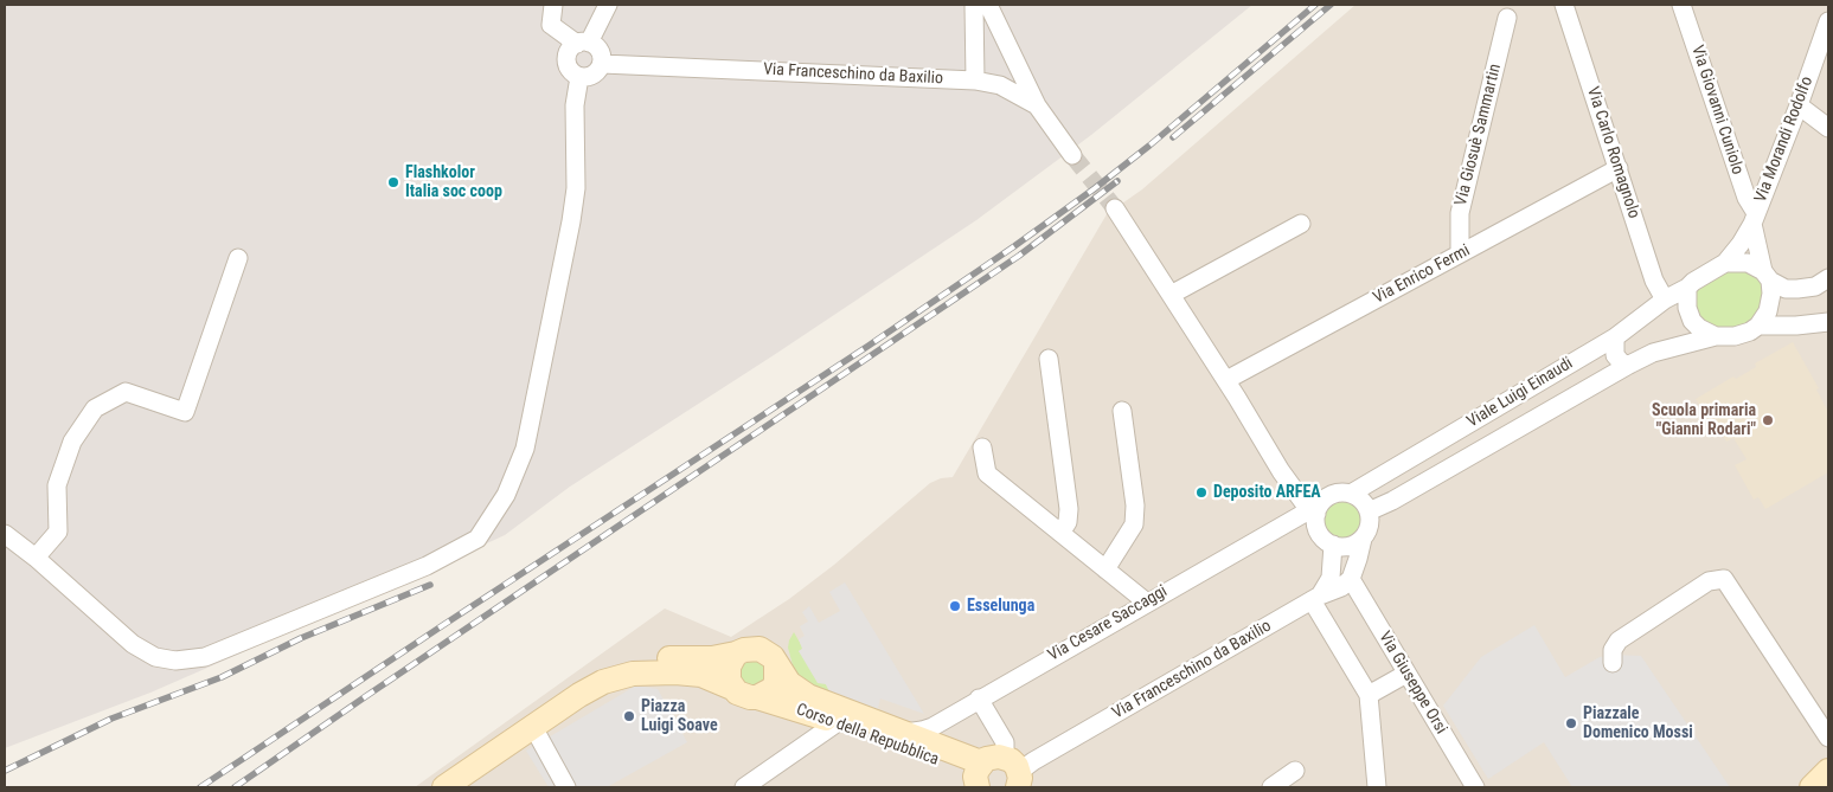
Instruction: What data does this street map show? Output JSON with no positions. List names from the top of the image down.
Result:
{
  "streets": {
    "street": [
      "Via Franceschino da Baxilio",
      "Via Giovanni Cuniolo",
      "Via Giosuè Sammartin",
      "Via Morandi Rodolfo",
      "Via Carlo Romagnolo",
      "Via Enrico Fermi",
      "Viale Luigi Einaudi",
      "Via Cesare Saccaggi",
      "Via Giuseppe Orsi",
      "Corso della Repubblica"
    ]
  },
  "crossings": [
    ["Via Franceschino da Baxilio", "Via Giuseppe Orsi"],
    ["Via Giovanni Cuniolo", "Via Morandi Rodolfo"],
    ["Via Giovanni Cuniolo", "Viale Luigi Einaudi"],
    ["Via Giosuè Sammartin", "Via Enrico Fermi"],
    ["Via Carlo Romagnolo", "Via Enrico Fermi"],
    ["Via Carlo Romagnolo", "Viale Luigi Einaudi"],
    ["Viale Luigi Einaudi", "Via Cesare Saccaggi"],
    ["Via Cesare Saccaggi", "Corso della Repubblica"]
  ],
  "places": [
    "Flashkolor Italia soc coop",
    "Scuola primaria \"Gianni Rodari\"",
    "Deposito ARFEA",
    "Esselunga",
    "Piazza Luigi Soave",
    "Piazzale Domenico Mossi"
  ]
}
